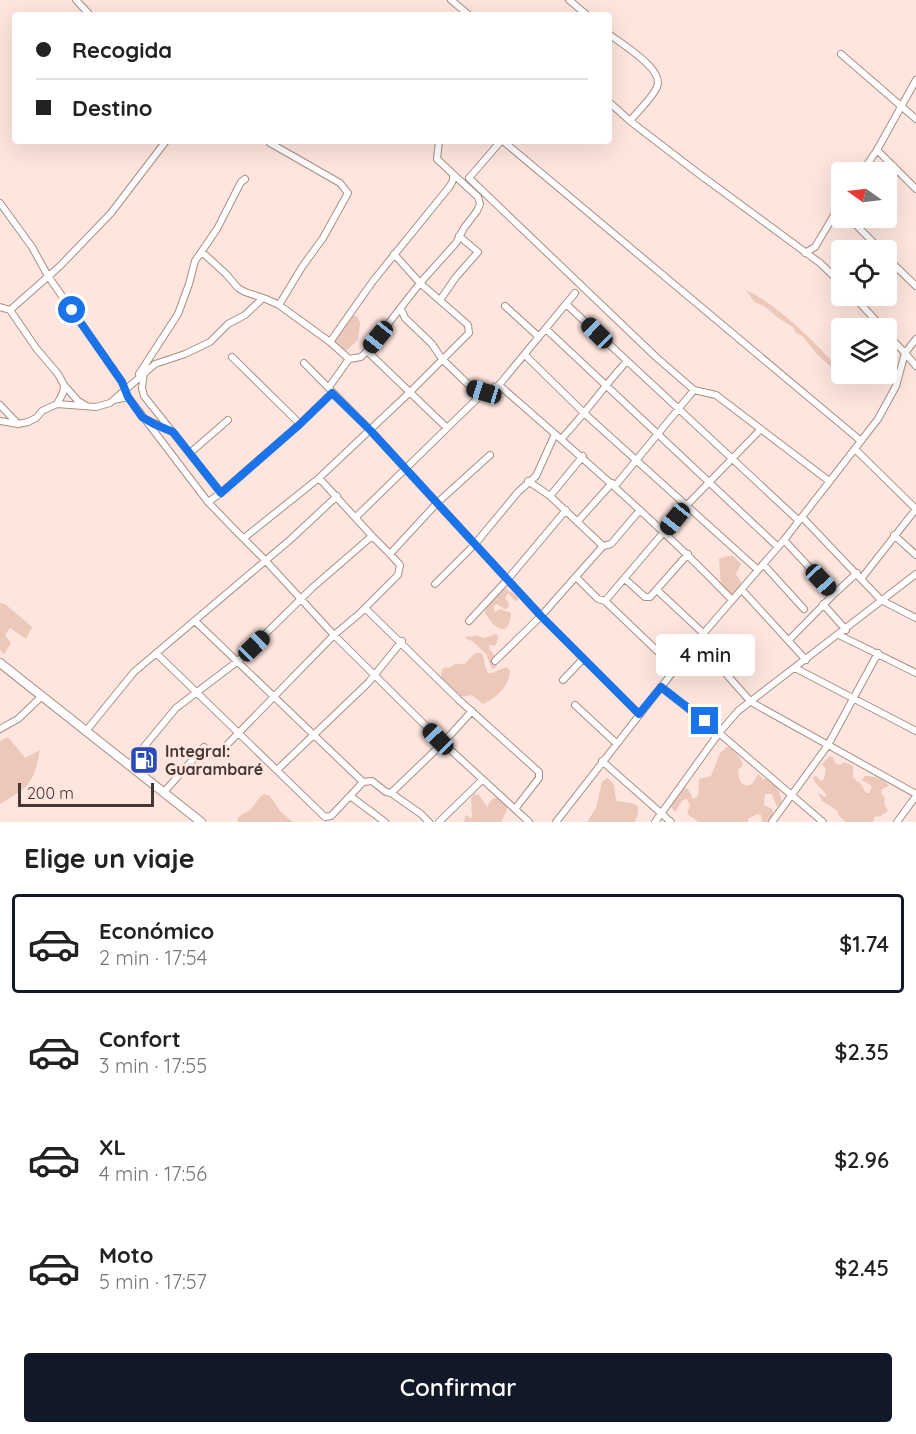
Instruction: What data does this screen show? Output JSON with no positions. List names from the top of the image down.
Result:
{
  "places": {
    "fuel station": ["Integral: Guarambaré"]
  },
  "scale_bar": "200 m",
  "north": "left",
  "page": {
    "banner": ["Recogida", "Destino"],
    "bubble": "4 min",
    "scale": "200 m",
    "heading": "Elige un viaje",
    "list": [
      {
        "name": "Económico",
        "note": "2 min · 17:54",
        "value": "$1.74"
      },
      {
        "name": "Confort",
        "note": "3 min · 17:55",
        "value": "$2.35"
      },
      {
        "name": "XL",
        "note": "4 min · 17:56",
        "value": "$2.96"
      },
      {
        "name": "Moto",
        "note": "5 min · 17:57",
        "value": "$2.45"
      }
    ],
    "buttons": "Confirmar"
  }
}
